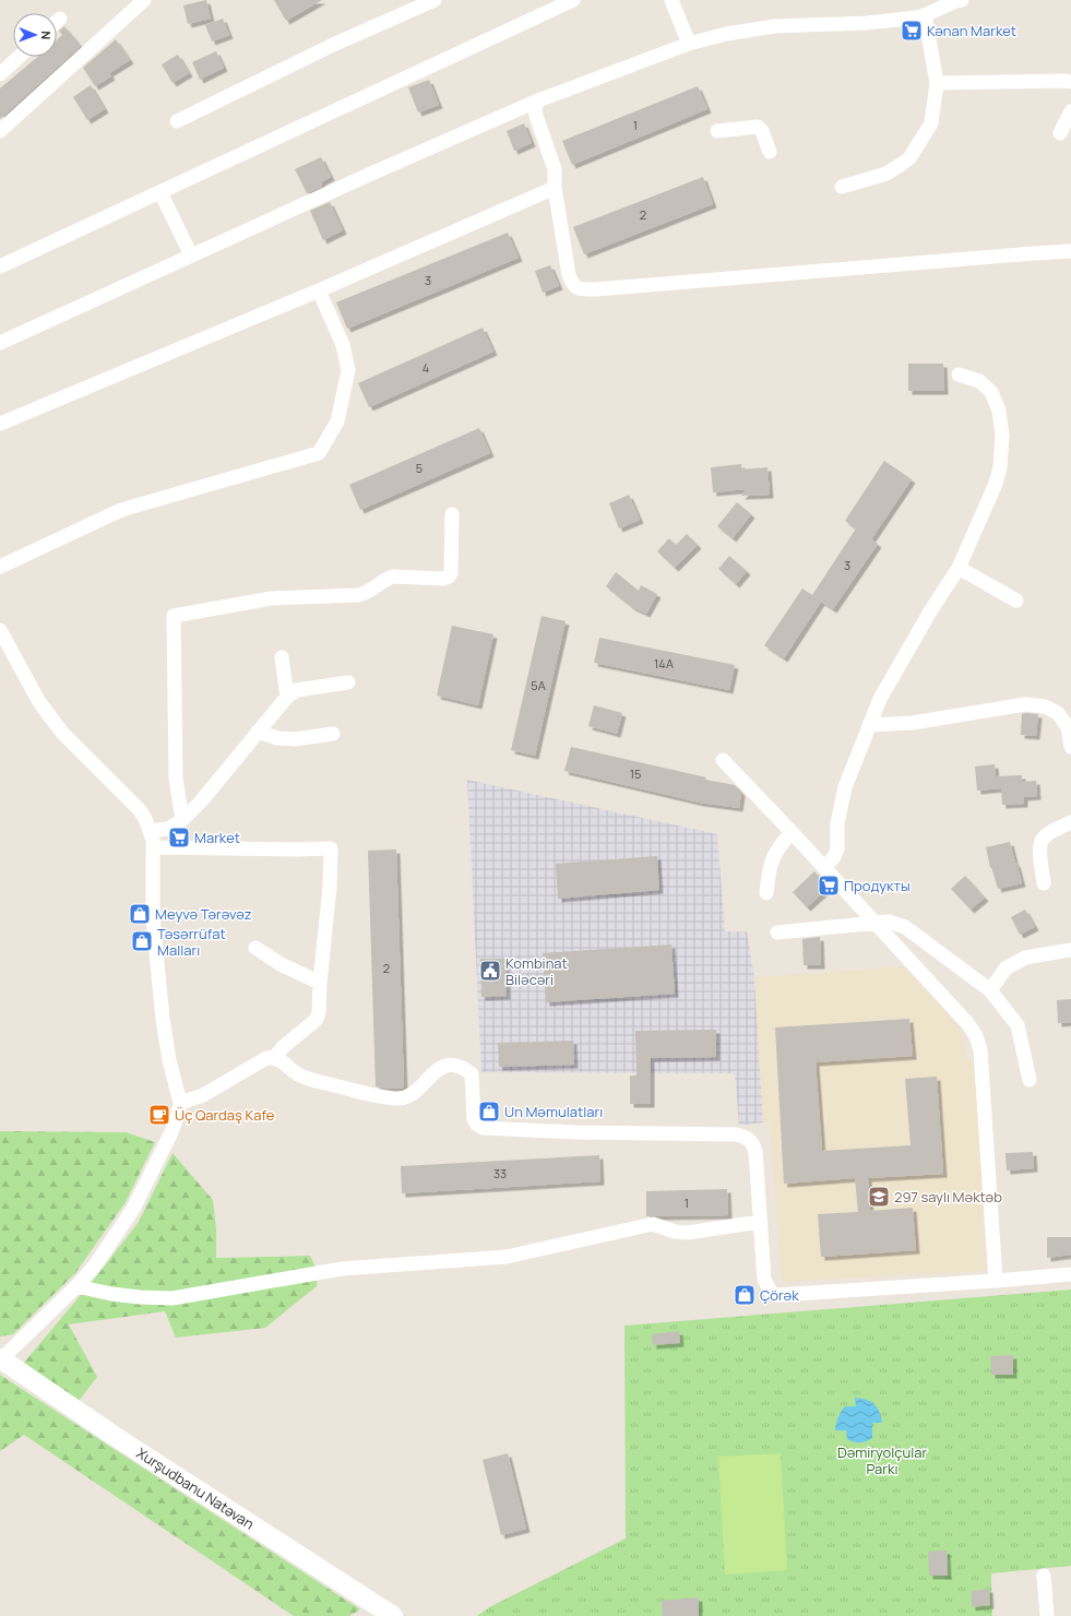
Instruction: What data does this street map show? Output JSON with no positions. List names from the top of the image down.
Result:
{
  "streets": {
    "main road": ["Xurşudbanu Natəvan"]
  },
  "parks": ["Dəmiryolçular Parkı"],
  "places": {
    "supermarket": ["Kənan Market", "Market", "Продукты"],
    "shop": [
      "Meyvə Tərəvəz",
      "Təsərrüfat Malları",
      "Un Məmulatları",
      "Çörək"
    ],
    "public building": ["Kombinat Biləcəri"],
    "cafe": ["Üç Qardaş Kafe"],
    "school or university": ["297 saylı Məktəb"]
  },
  "house_numbers": [
    "1",
    "2",
    "3",
    "4",
    "5",
    "3",
    "14A",
    "5A",
    "15",
    "2",
    "33",
    "1"
  ],
  "north": "right"
}
